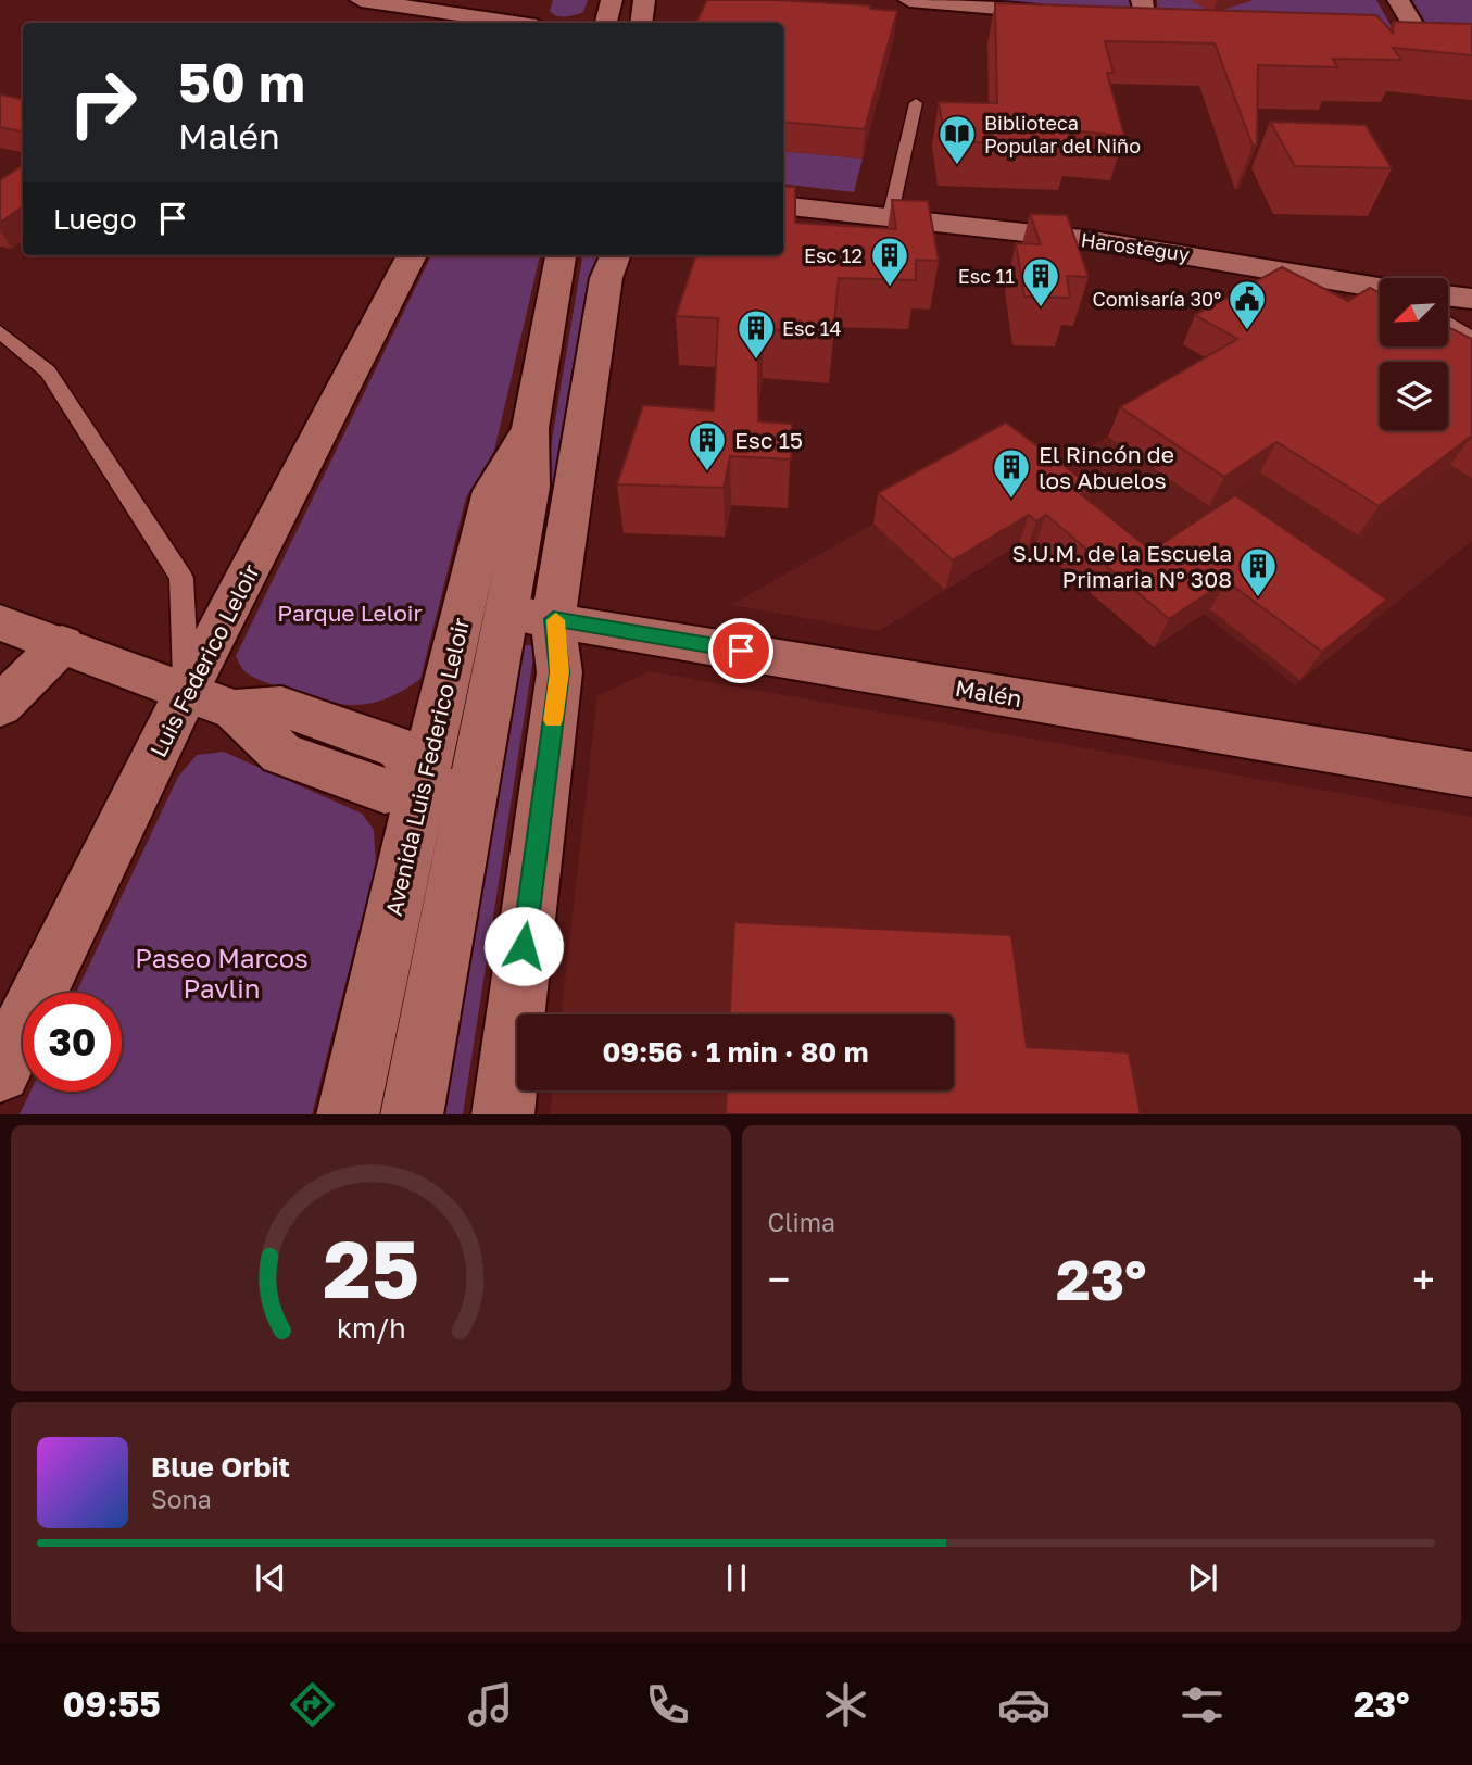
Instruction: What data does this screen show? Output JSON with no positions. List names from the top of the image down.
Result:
{
  "streets": {
    "street": [
      "Harosteguy",
      "Luis Federico Leloir",
      "Malén",
      "Avenida Luis Federico Leloir"
    ]
  },
  "crossings": [
    ["Malén", "Avenida Luis Federico Leloir"]
  ],
  "parks": ["Parque Leloir", "Paseo Marcos Pavlin"],
  "places": {
    "library": ["Biblioteca Popular del Niño"],
    "building": [
      "Esc 12",
      "Esc 11",
      "Esc 14",
      "Esc 15",
      "El Rincón de los Abuelos",
      "S.U.M. de la Escuela Primaria N° 308"
    ],
    "public building": ["Comisaría 30º"]
  },
  "north": "bottom left",
  "page": {
    "turn": ["50 m", "Malén"],
    "then": "Luego",
    "limit": "30",
    "trip": "09:56 · 1 min · 80 m",
    "tile": "Clima",
    "heat": ["−", "23°", "+"],
    "song": ["Blue Orbit", "Sona"],
    "tabs": ["09:55", "23°"],
    "gauge": ["25", "km/h"]
  }
}
